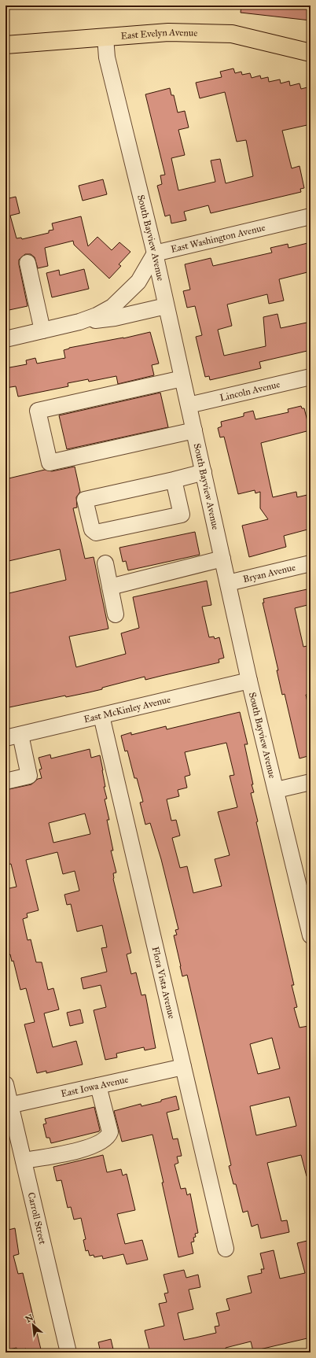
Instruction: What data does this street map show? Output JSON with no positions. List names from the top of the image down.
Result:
{
  "streets": {
    "main road": ["East Evelyn Avenue"],
    "street": [
      "South Bayview Avenue",
      "East Washington Avenue",
      "Lincoln Avenue",
      "Bryan Avenue",
      "East McKinley Avenue",
      "Flora Vista Avenue",
      "East Iowa Avenue",
      "Carroll Street"
    ]
  },
  "crossings": [
    ["East Evelyn Avenue", "South Bayview Avenue"],
    ["South Bayview Avenue", "East Washington Avenue"],
    ["South Bayview Avenue", "Lincoln Avenue"],
    ["South Bayview Avenue", "Bryan Avenue"],
    ["South Bayview Avenue", "East McKinley Avenue"],
    ["East McKinley Avenue", "Flora Vista Avenue"],
    ["Flora Vista Avenue", "East Iowa Avenue"],
    ["East Iowa Avenue", "Carroll Street"]
  ],
  "north": "top left"
}
